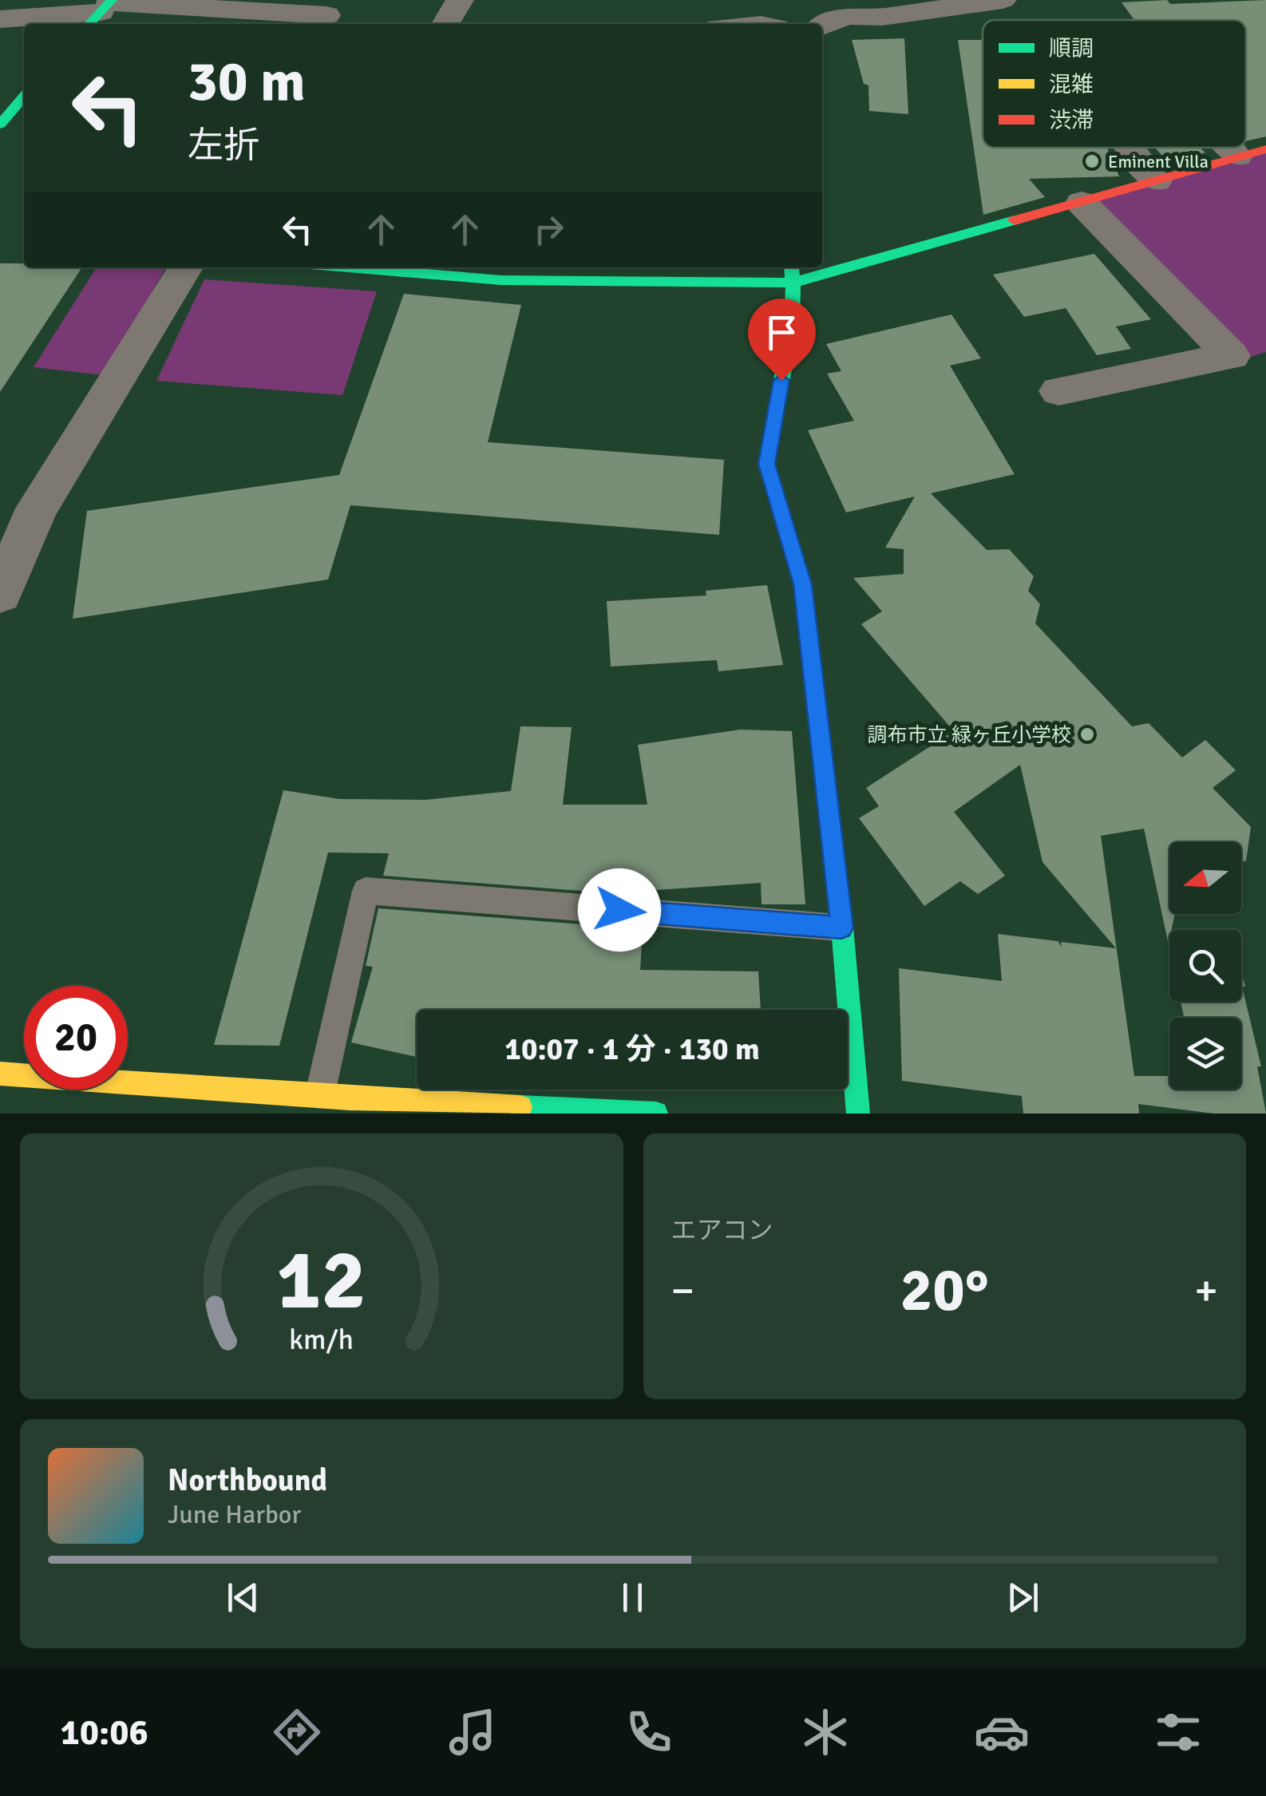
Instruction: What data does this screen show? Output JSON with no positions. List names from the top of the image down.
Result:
{
  "places": ["Eminent Villa", "調布市立 緑ヶ丘小学校"],
  "legend": ["順調", "混雑", "渋滞"],
  "north": "left",
  "page": {
    "turn": ["30 m", "左折"],
    "limit": "20",
    "trip": "10:07 · 1 分 · 130 m",
    "tile": "エアコン",
    "heat": ["−", "20°", "+"],
    "song": ["Northbound", "June Harbor"],
    "tabs": "10:06",
    "gauge": ["12", "km/h"]
  }
}
